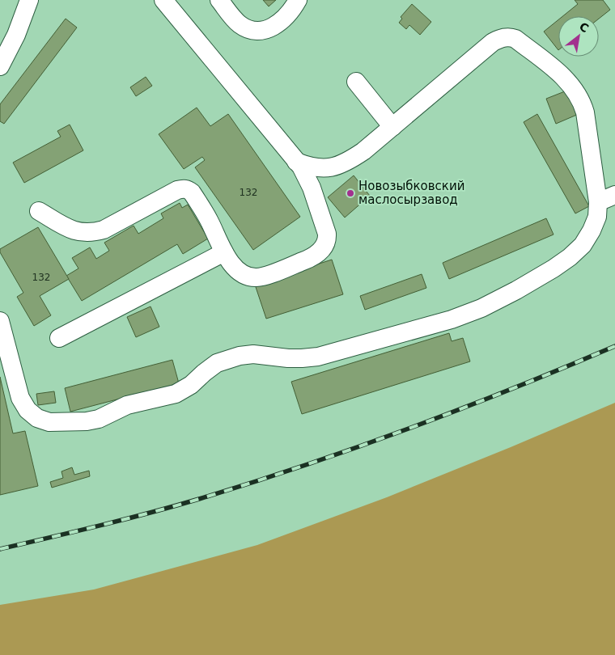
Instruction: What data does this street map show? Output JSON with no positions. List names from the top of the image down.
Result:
{
  "places": ["Новозыбковский маслосырзавод"],
  "house_numbers": ["132", "132"],
  "north": "top right"
}
